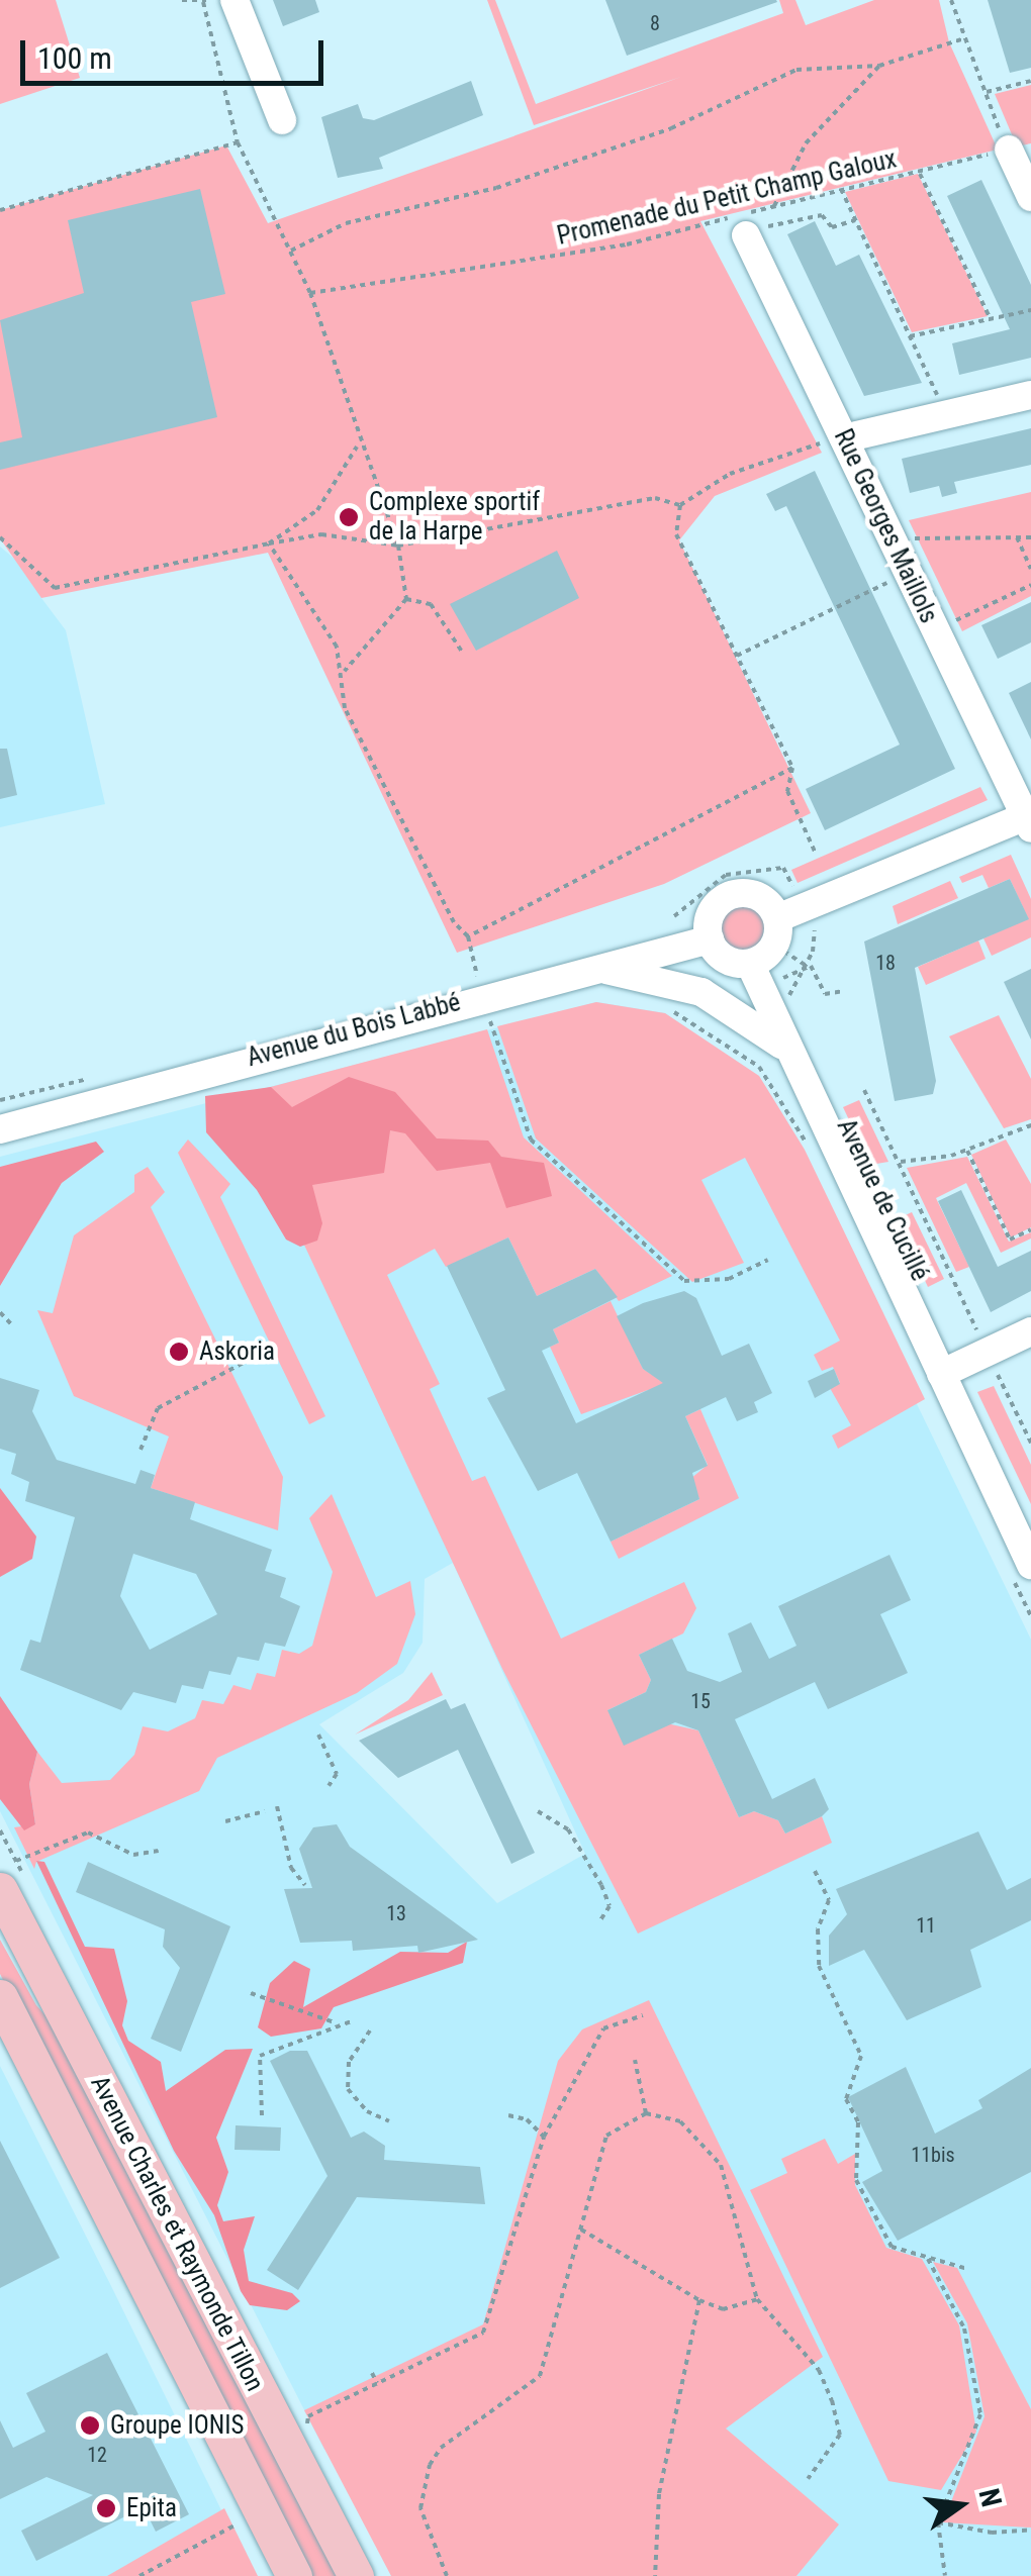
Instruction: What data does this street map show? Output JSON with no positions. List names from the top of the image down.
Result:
{
  "streets": {
    "main road": ["Avenue Charles et Raymonde Tillon"],
    "street": ["Rue Georges Maillols", "Avenue du Bois Labbé", "Avenue de Cucillé"],
    "path": ["Promenade du Petit Champ Galoux"]
  },
  "crossings": [
    ["Avenue du Bois Labbé", "Avenue de Cucillé"]
  ],
  "places": [
    "Complexe sportif de la Harpe",
    "Askoria",
    "Groupe IONIS",
    "Epita"
  ],
  "house_numbers": [
    "8",
    "18",
    "15",
    "13",
    "11",
    "11bis",
    "12"
  ],
  "scale_bar": "100 m",
  "north": "right"
}
